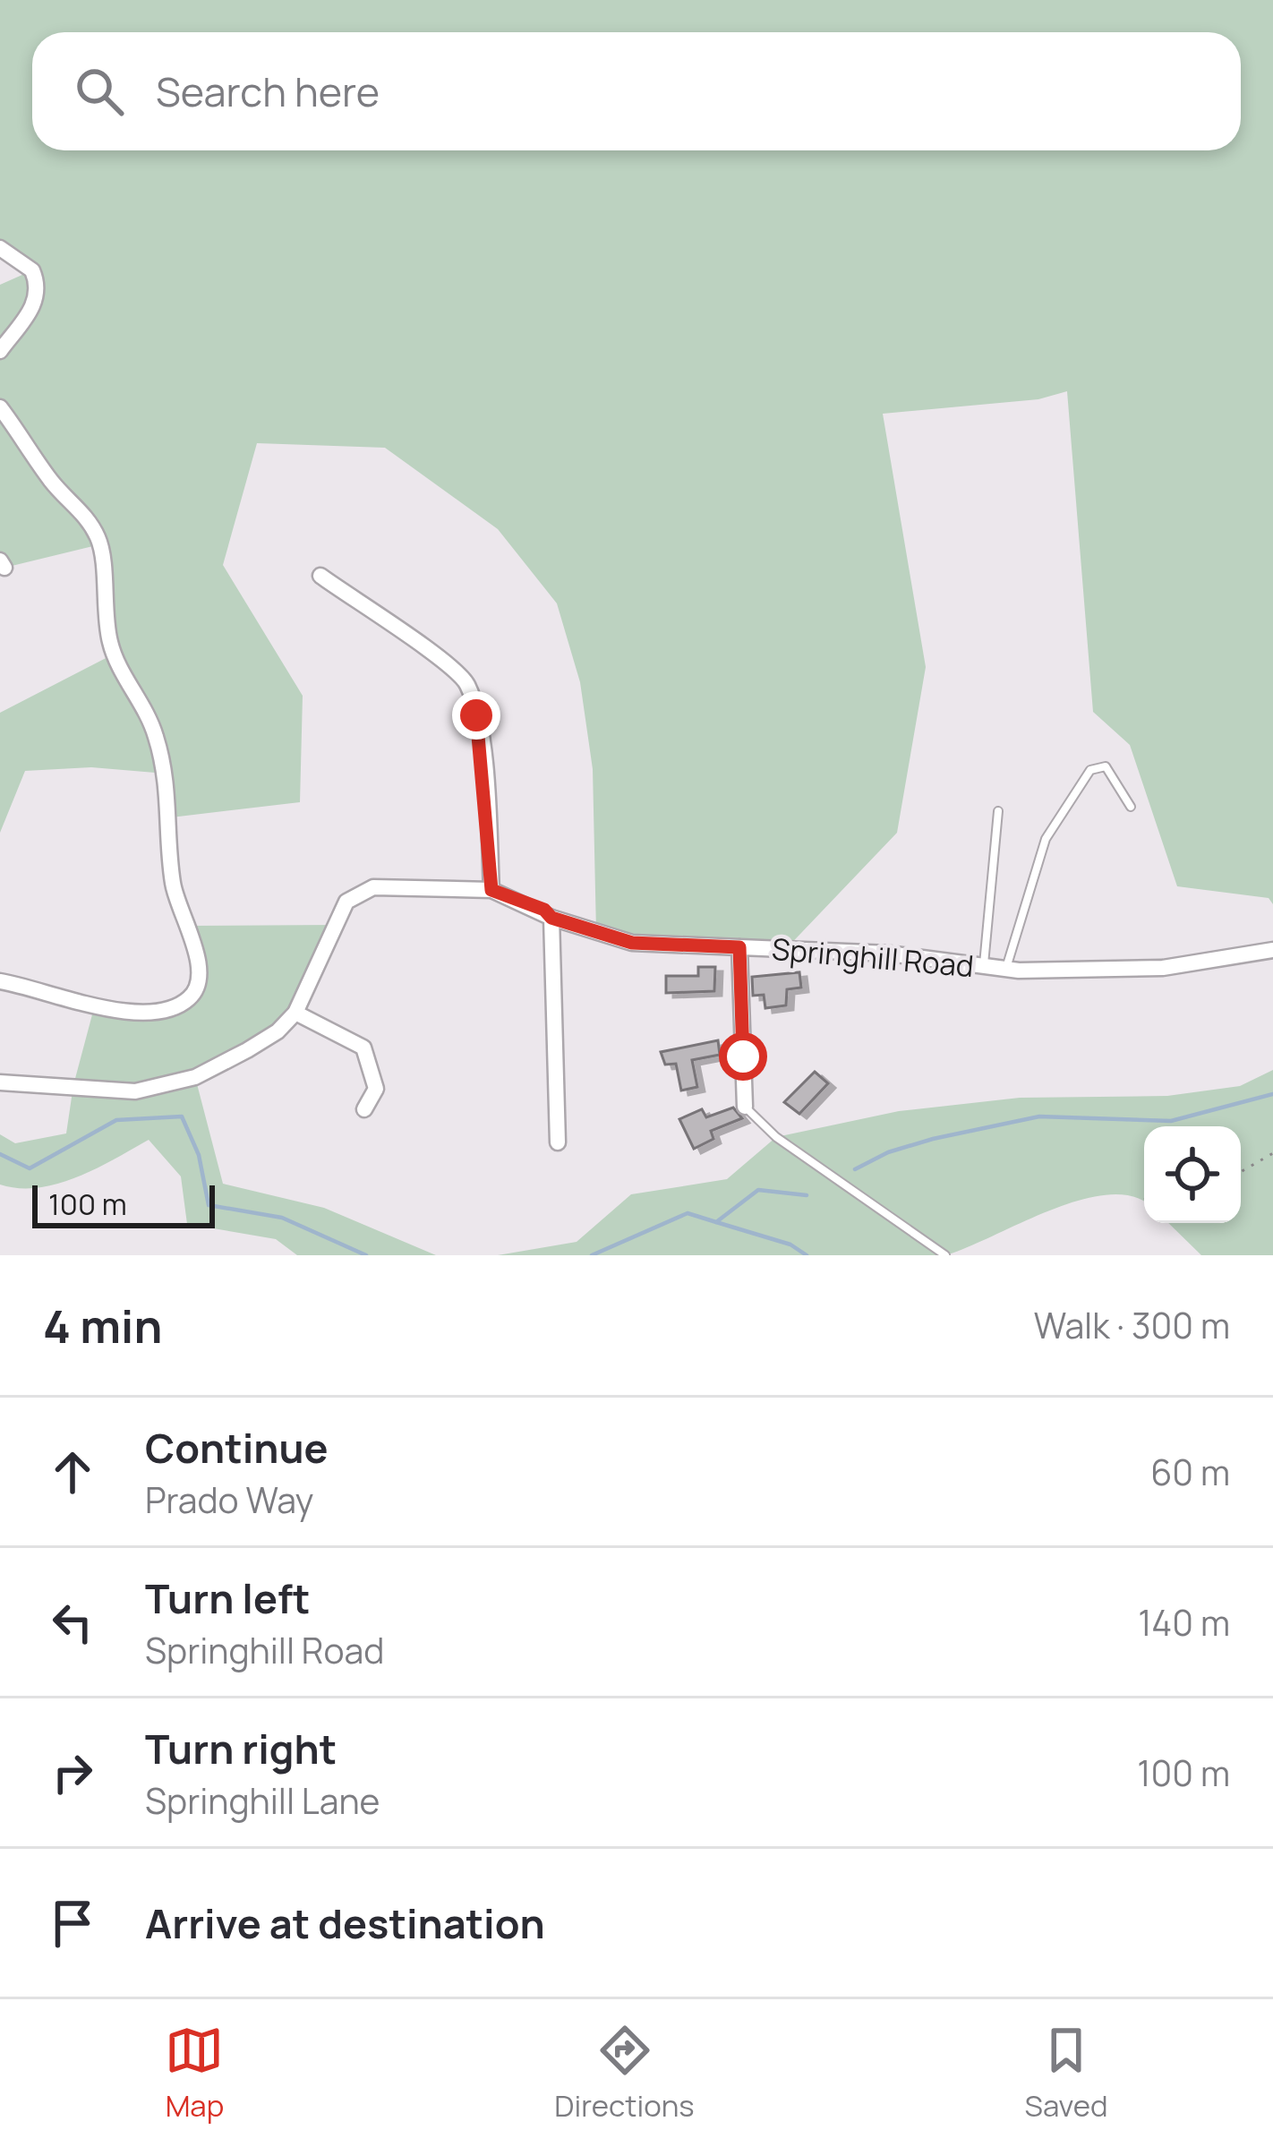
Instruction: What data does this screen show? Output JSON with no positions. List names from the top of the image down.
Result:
{
  "streets": {
    "street": ["Springhill Road"]
  },
  "scale_bar": "100 m",
  "page": {
    "search": "Search here",
    "scale": "100 m",
    "heading": ["4 min", "Walk · 300 m"],
    "list": [
      ["Continue", "Prado Way", "60 m"],
      ["Turn left", "Springhill Road", "140 m"],
      ["Turn right", "Springhill Lane", "100 m"],
      "Arrive at destination"
    ],
    "nav": ["Map", "Directions", "Saved"]
  }
}
